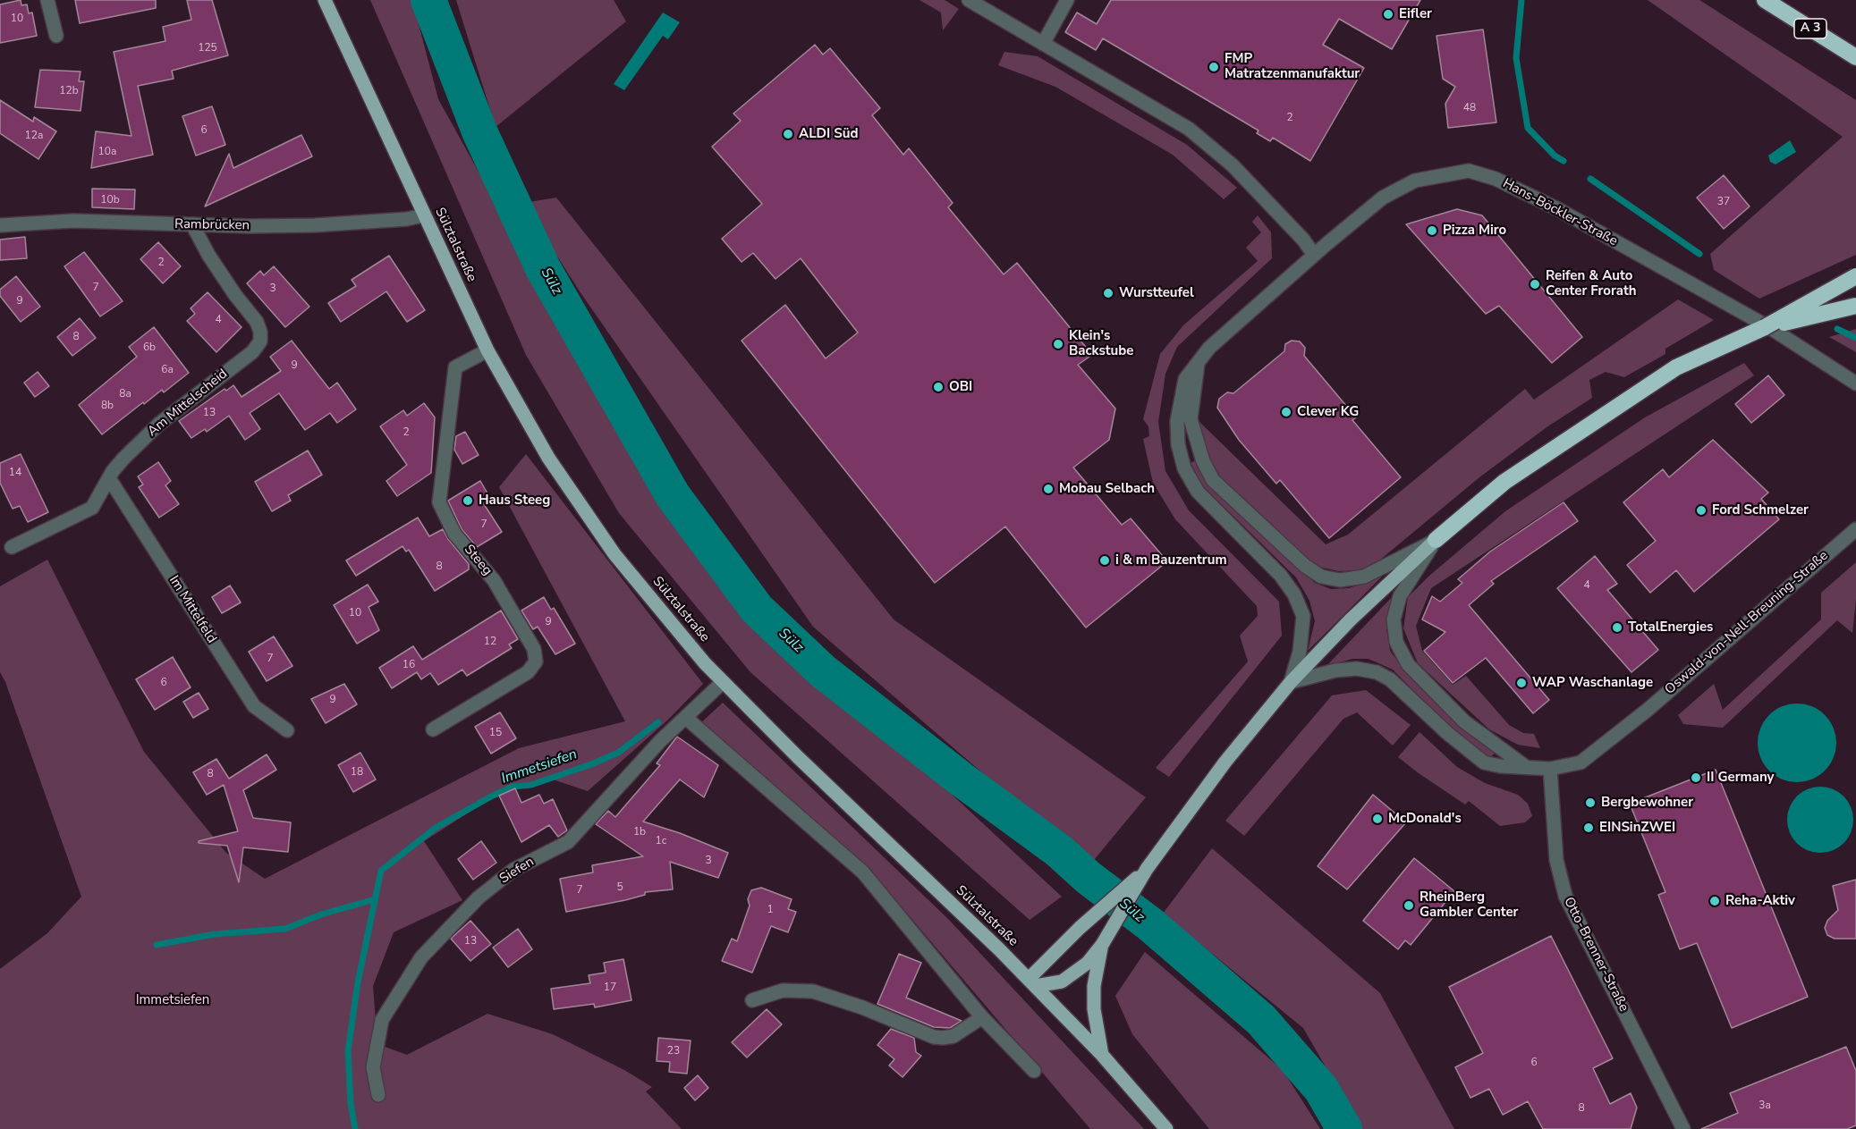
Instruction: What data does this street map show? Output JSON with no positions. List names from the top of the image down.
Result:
{
  "streets": {
    "highway": ["A 3"],
    "main road": ["Sülztalstraße"],
    "street": [
      "Hans-Böckler-Straße",
      "Rambrücken",
      "Am Mittelscheid",
      "Steeg",
      "Im Mittelfeld",
      "Oswald-von-Nell-Breuning-Straße",
      "Siefen",
      "Otto-Brenner-Straße"
    ]
  },
  "crossings": [
    ["Hans-Böckler-Straße", "Oswald-von-Nell-Breuning-Straße"],
    ["Rambrücken", "Sülztalstraße"],
    ["Rambrücken", "Am Mittelscheid"],
    ["Sülztalstraße", "Steeg"],
    ["Sülztalstraße", "Siefen"],
    ["Am Mittelscheid", "Im Mittelfeld"],
    ["Oswald-von-Nell-Breuning-Straße", "Otto-Brenner-Straße"]
  ],
  "water": ["Sülz", "Immetsiefen"],
  "parks": ["Immetsiefen"],
  "places": [
    "Eifler",
    "FMP Matratzenmanufaktur",
    "ALDI Süd",
    "Pizza Miro",
    "Reifen & Auto Center Frorath",
    "Wurstteufel",
    "Klein's Backstube",
    "OBI",
    "Clever KG",
    "Mobau Selbach",
    "Haus Steeg",
    "Ford Schmelzer",
    "i & m Bauzentrum",
    "TotalEnergies",
    "WAP Waschanlage",
    "II Germany",
    "Bergbewohner",
    "McDonald's",
    "EINSinZWEI",
    "Reha-Aktiv",
    "RheinBerg Gambler Center"
  ],
  "house_numbers": [
    "10",
    "125",
    "12b",
    "48",
    "2",
    "6",
    "12a",
    "10a",
    "10b",
    "37",
    "2",
    "7",
    "3",
    "9",
    "4",
    "8",
    "6b",
    "9",
    "6a",
    "8a",
    "8b",
    "13",
    "2",
    "14",
    "7",
    "8",
    "4",
    "10",
    "9",
    "12",
    "7",
    "16",
    "6",
    "9",
    "15",
    "18",
    "8",
    "1b",
    "1c",
    "3",
    "5",
    "7",
    "1",
    "13",
    "17",
    "23",
    "6",
    "3a",
    "8"
  ]
}
